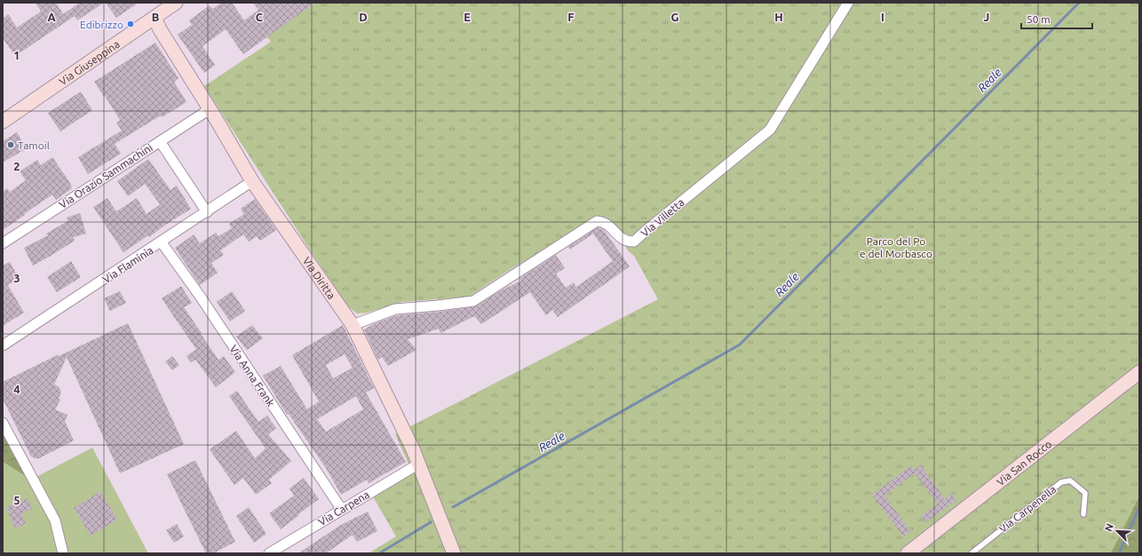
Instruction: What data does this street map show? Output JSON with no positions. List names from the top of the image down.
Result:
{
  "streets": {
    "street": [
      "Via Giuseppina",
      "Via Orazio Sammachini",
      "Via Villetta",
      "Via Flaminia",
      "Via Diritta",
      "Via Anna Frank",
      "Via San Rocco",
      "Via Carpena"
    ],
    "lane": ["Via Carpenella"]
  },
  "crossings": [
    ["Via Giuseppina", "Via Diritta"],
    ["Via Orazio Sammachini", "Via Diritta"],
    ["Via Villetta", "Via Diritta"],
    ["Via Flaminia", "Via Diritta"],
    ["Via Flaminia", "Via Anna Frank"],
    ["Via Diritta", "Via Carpena"],
    ["Via Anna Frank", "Via Carpena"]
  ],
  "water": ["Reale"],
  "parks": ["Parco del Po e del Morbasco"],
  "places": ["Edibrizzo", "Tamoil"],
  "scale_bar": "50 m",
  "north": "top left",
  "grid": {
    "columns": [
      "A",
      "B",
      "C",
      "D",
      "E",
      "F",
      "G",
      "H",
      "I",
      "J"
    ],
    "rows": [
      "1",
      "2",
      "3",
      "4",
      "5"
    ]
  }
}
